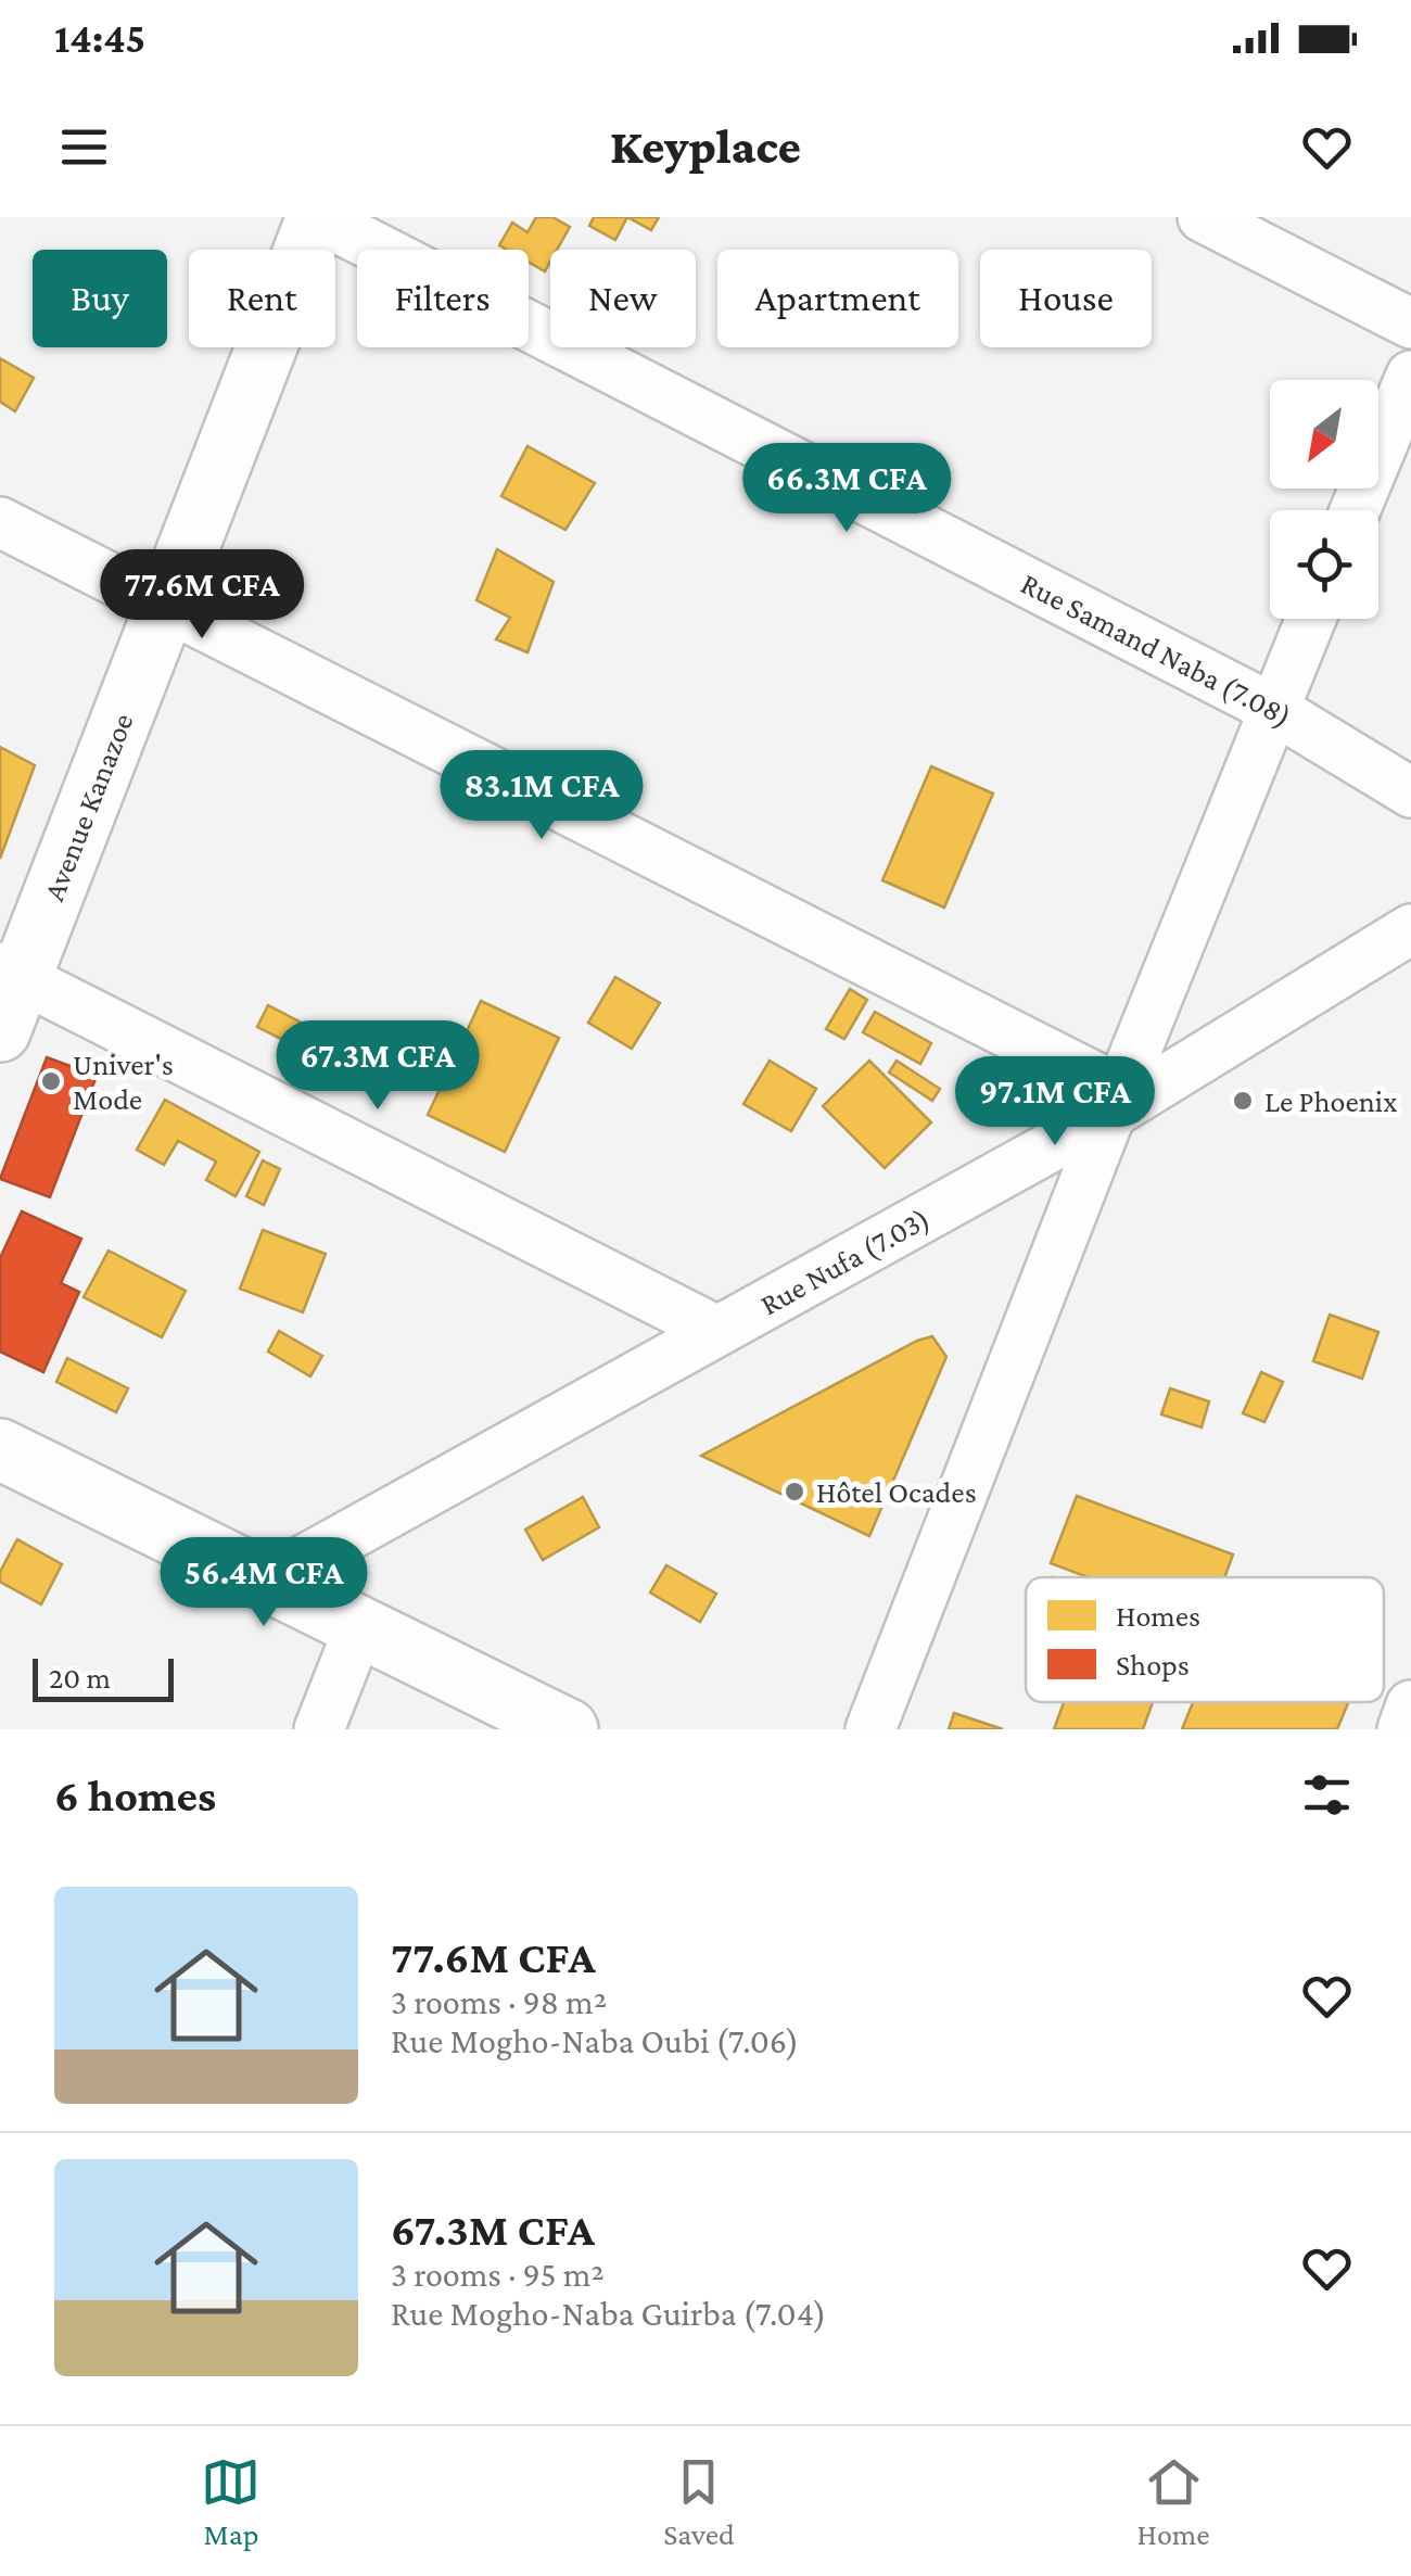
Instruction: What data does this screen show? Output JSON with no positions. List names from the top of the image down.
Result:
{
  "streets": {
    "street": ["Rue Samand Naba (7.08)", "Avenue Kanazoe", "Rue Nufa (7.03)"]
  },
  "crossings": [
    ["Rue Samand Naba (7.08)", "Avenue Kanazoe"]
  ],
  "places": ["Univer's Mode", "Le Phoenix", "Hôtel Ocades"],
  "legend": ["Homes", "Shops"],
  "scale_bar": "20 m",
  "north": "bottom left",
  "page": {
    "status": "14:45",
    "header": "Keyplace",
    "chip": [
      "Buy",
      "Rent",
      "Filters",
      "New",
      "Apartment",
      "House"
    ],
    "price": [
      "66.3M CFA",
      "77.6M CFA",
      "83.1M CFA",
      "67.3M CFA",
      "97.1M CFA",
      "56.4M CFA"
    ],
    "scale": "20 m",
    "heading": "6 homes",
    "list": [
      {
        "name": "77.6M CFA",
        "note": "3 rooms · 98 m² · Rue Mogho-Naba Oubi (7.06)"
      },
      {
        "name": "67.3M CFA",
        "note": "3 rooms · 95 m² · Rue Mogho-Naba Guirba (7.04)"
      }
    ],
    "tabs": ["Map", "Saved", "Home"]
  }
}
